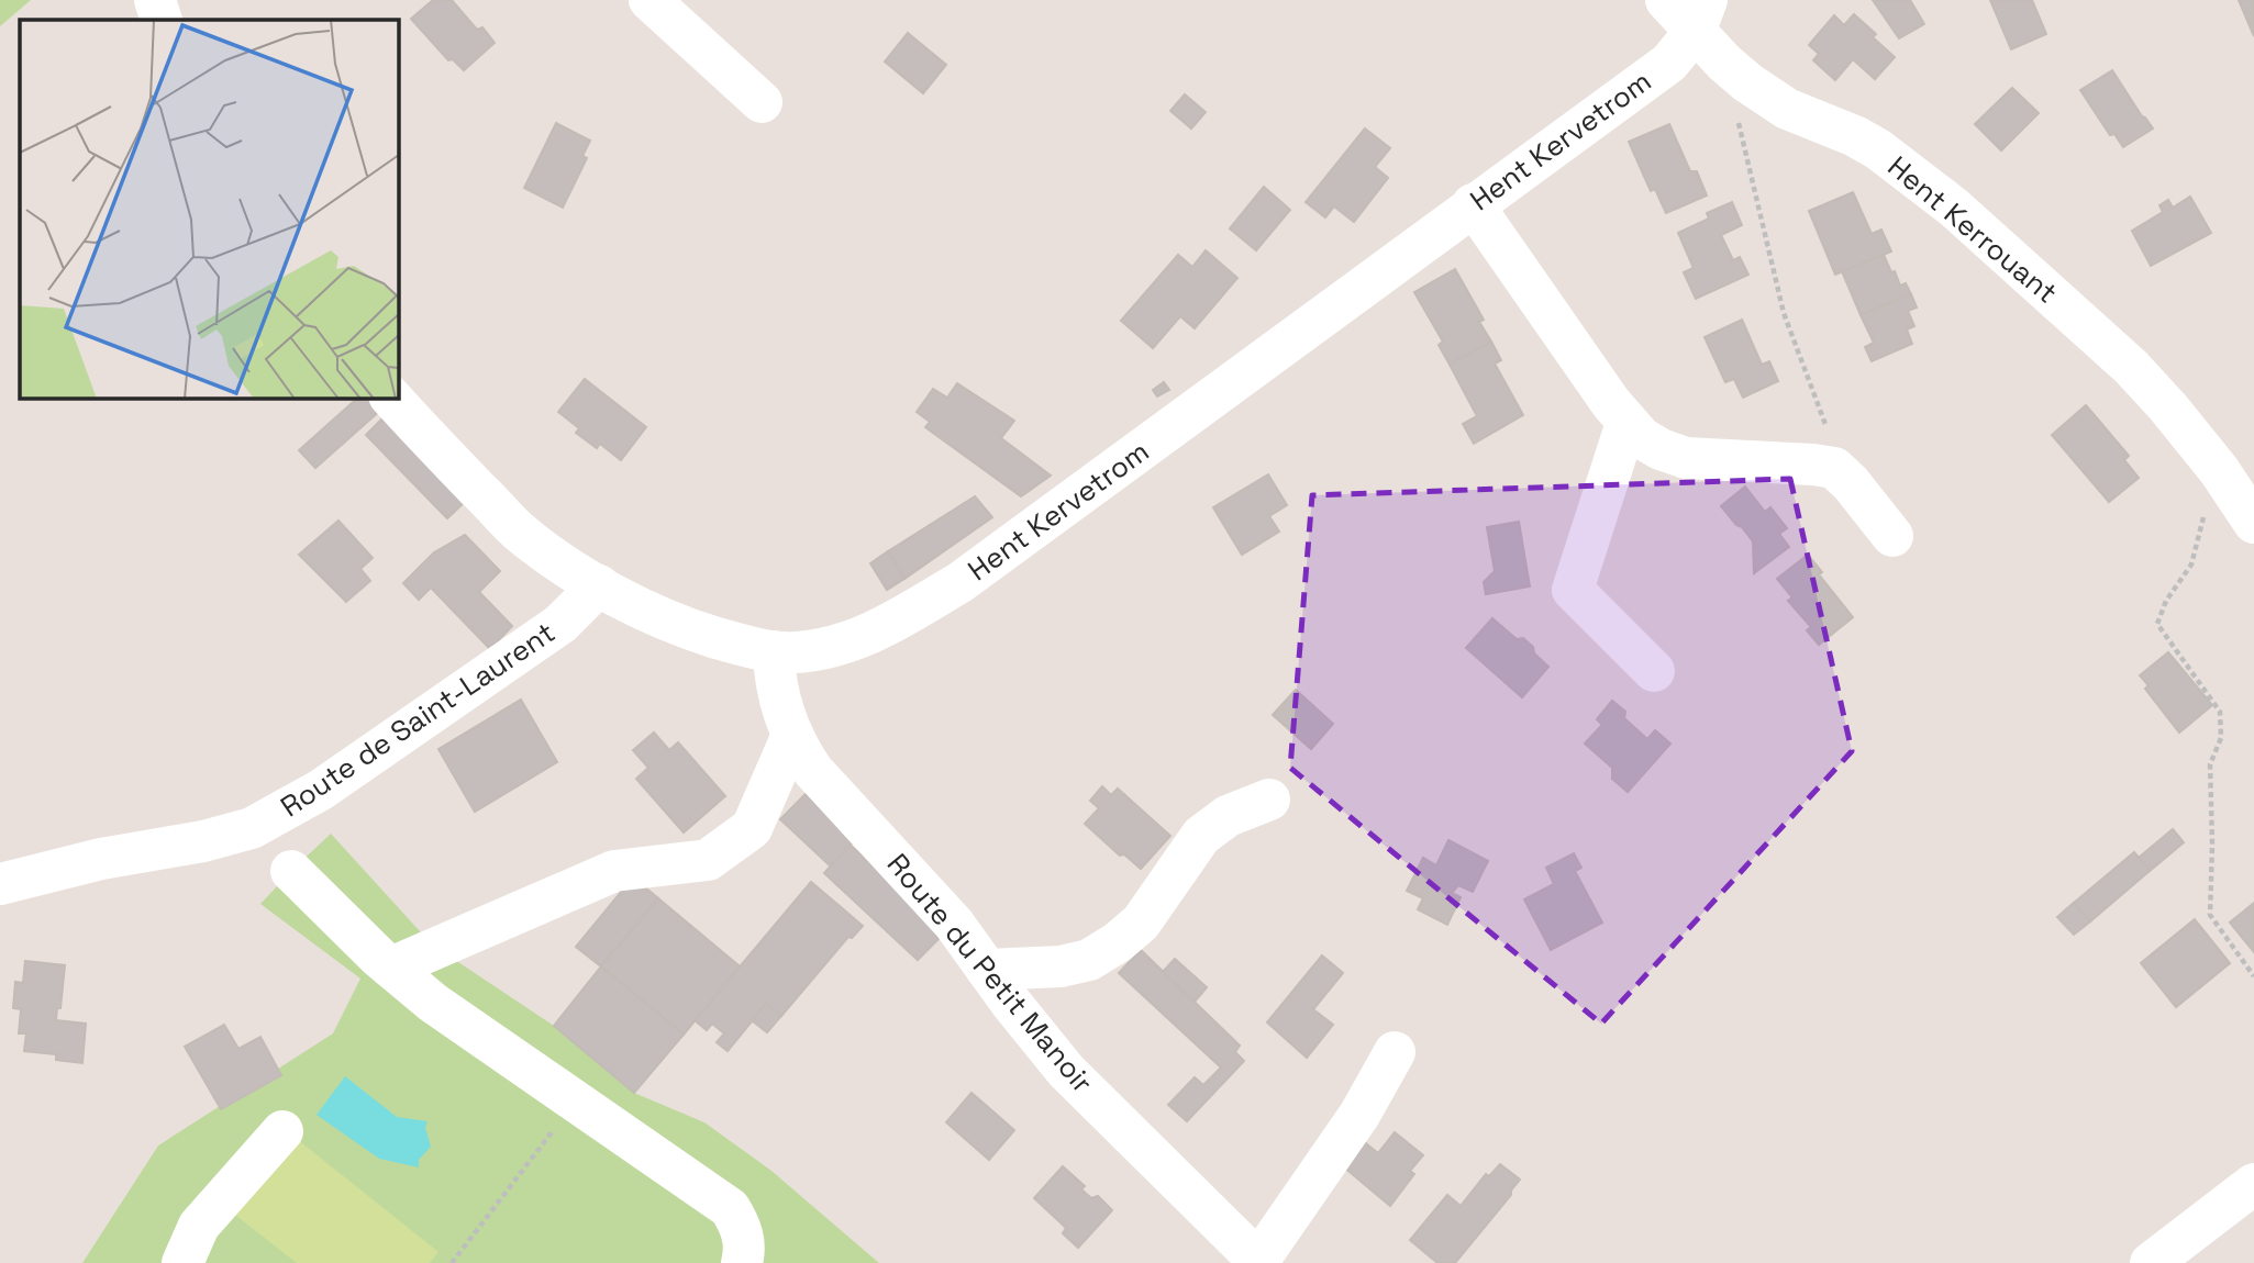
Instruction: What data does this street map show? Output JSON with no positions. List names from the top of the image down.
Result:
{
  "streets": {
    "street": [
      "Hent Kervetrom",
      "Hent Kerrouant",
      "Route de Saint-Laurent",
      "Route du Petit Manoir"
    ]
  },
  "crossings": [
    ["Hent Kervetrom", "Hent Kerrouant"],
    ["Hent Kervetrom", "Route de Saint-Laurent"],
    ["Hent Kervetrom", "Route du Petit Manoir"]
  ]
}
